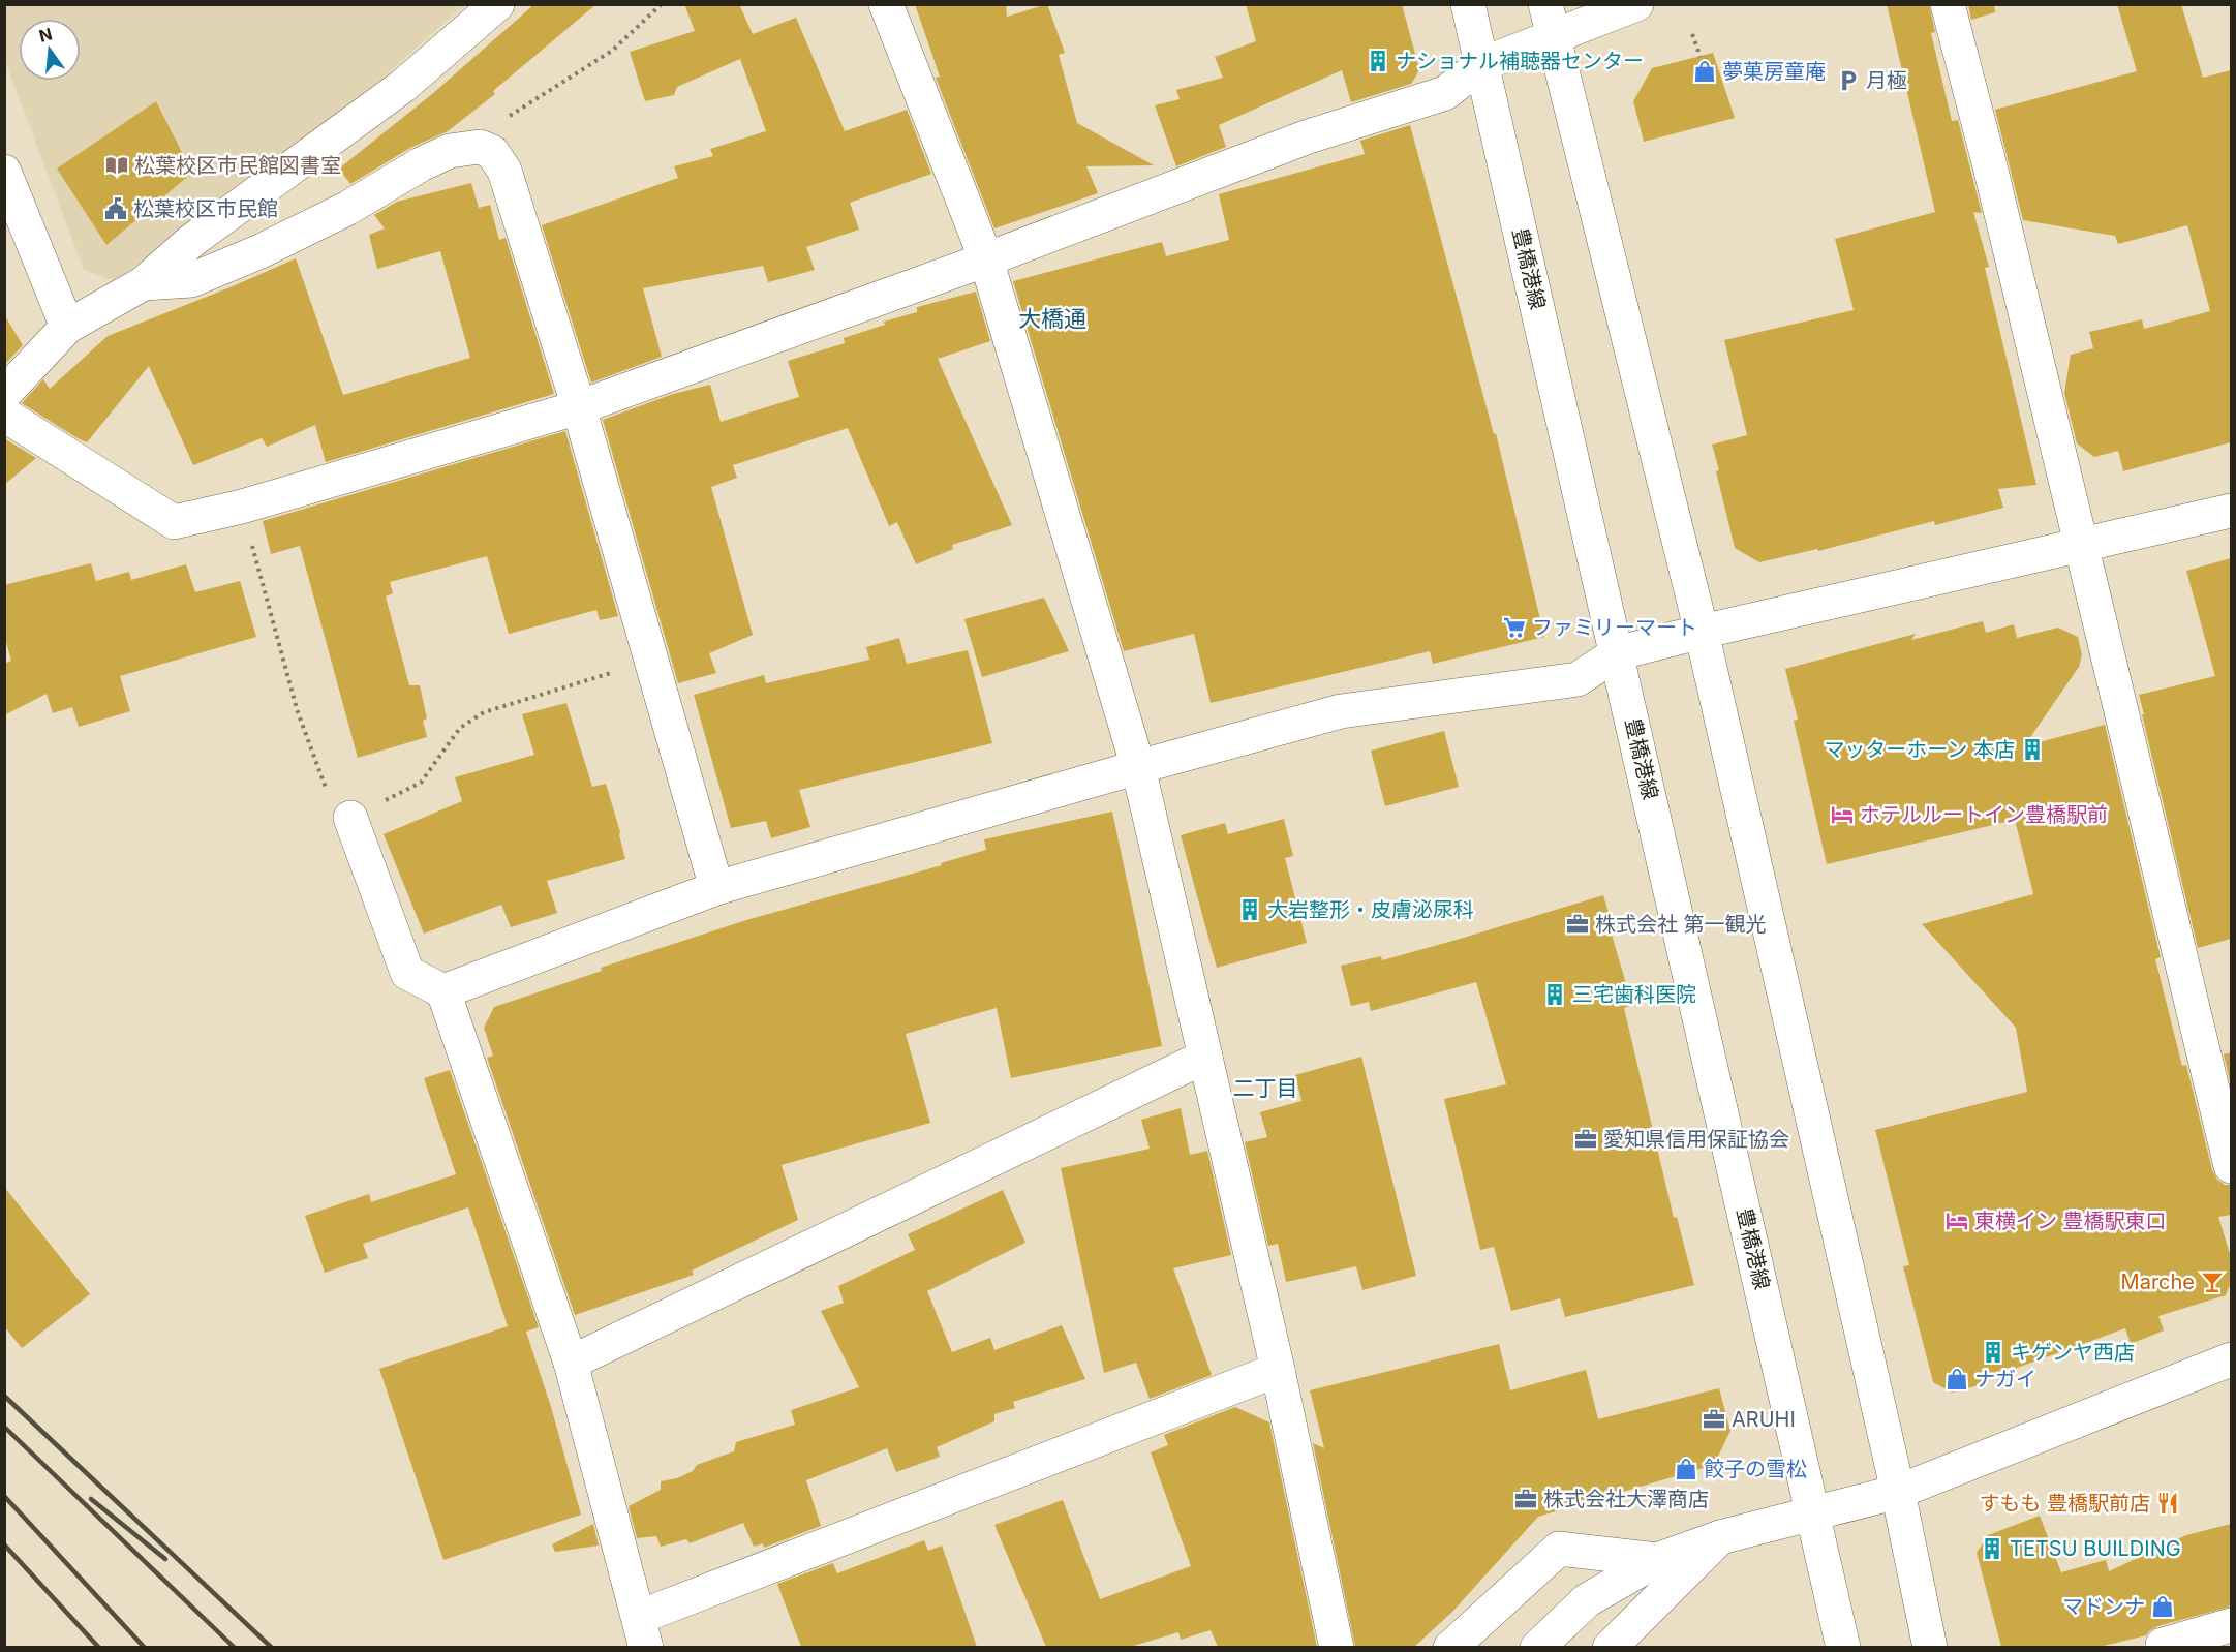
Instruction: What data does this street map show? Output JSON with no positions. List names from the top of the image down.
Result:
{
  "streets": {
    "street": ["豊橋港線"]
  },
  "districts": ["大橋通", "二丁目"],
  "places": {
    "building": [
      "ナショナル補聴器センター",
      "マッターホーン 本店",
      "大岩整形・皮膚泌尿科",
      "三宅歯科医院",
      "キゲンヤ西店",
      "TETSU BUILDING"
    ],
    "shop": [
      "夢菓房童庵",
      "ナガイ",
      "餃子の雪松",
      "マドンナ"
    ],
    "parking": ["月極"],
    "library": ["松葉校区市民館図書室"],
    "public building": ["松葉校区市民館"],
    "supermarket": ["ファミリーマート"],
    "hotel": ["ホテルルートイン豊橋駅前", "東横イン 豊橋駅東口"],
    "office": [
      "株式会社 第一観光",
      "愛知県信用保証協会",
      "ARUHI",
      "株式会社大澤商店"
    ],
    "bar": ["Marche"],
    "restaurant": ["すもも 豊橋駅前店"]
  },
  "north": "top"
}
